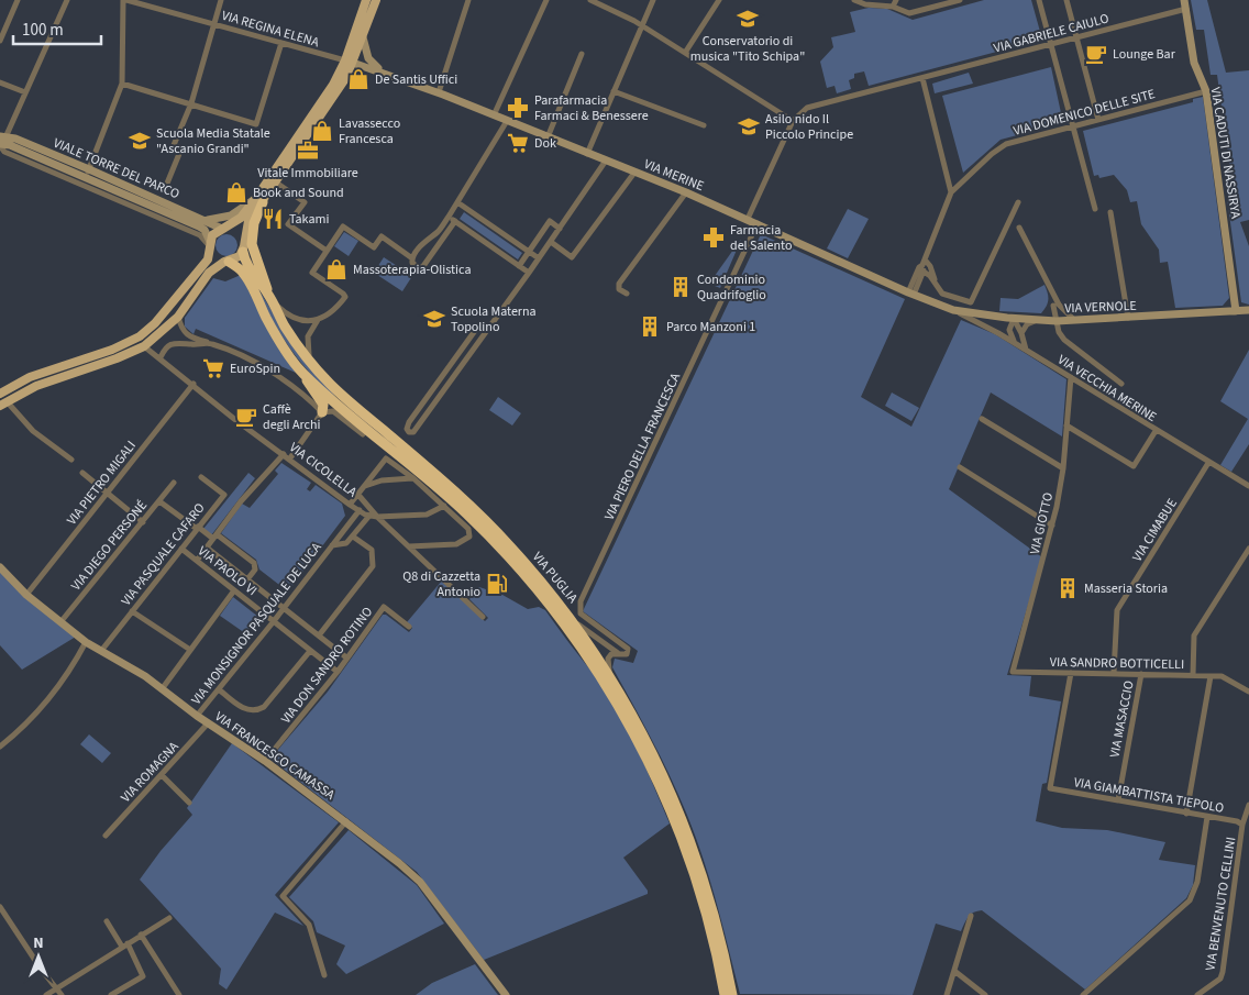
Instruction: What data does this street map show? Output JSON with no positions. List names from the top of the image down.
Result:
{
  "streets": {
    "highway": ["VIA PUGLIA"],
    "street": [
      "VIA REGINA ELENA",
      "VIA GABRIELE CAIULO",
      "VIA DOMENICO DELLE SITE",
      "VIA CADUTI DI NASSIRYA",
      "VIALE TORRE DEL PARCO",
      "VIA MERINE",
      "VIA VERNOLE",
      "VIA VECCHIA MERINE",
      "VIA PIERO DELLA FRANCESCA",
      "VIA CICOLELLA",
      "VIA PIETRO MIGALI",
      "VIA GIOTTO",
      "VIA CIMABUE",
      "VIA DIEGO PERSONÉ",
      "VIA PASQUALE CAFARO",
      "VIA PAOLO VI",
      "VIA MONSIGNOR PASQUALE DE LUCA",
      "VIA SANDRO BOTTICELLI",
      "VIA DON SANDRO ROTINO",
      "VIA MASACCIO",
      "VIA FRANCESCO CAMASSA",
      "VIA ROMAGNA",
      "VIA GIAMBATTISTA TIEPOLO",
      "VIA BENVENUTO CELLINI"
    ]
  },
  "crossings": [
    ["VIA REGINA ELENA", "VIA MERINE"],
    ["VIA GABRIELE CAIULO", "VIA CADUTI DI NASSIRYA"],
    ["VIA DOMENICO DELLE SITE", "VIA CADUTI DI NASSIRYA"],
    ["VIA CADUTI DI NASSIRYA", "VIA VERNOLE"],
    ["VIALE TORRE DEL PARCO", "VIA PUGLIA"],
    ["VIA MERINE", "VIA VERNOLE"],
    ["VIA MERINE", "VIA VECCHIA MERINE"],
    ["VIA MERINE", "VIA PIERO DELLA FRANCESCA"],
    ["VIA VERNOLE", "VIA VECCHIA MERINE"],
    ["VIA VECCHIA MERINE", "VIA GIOTTO"],
    ["VIA VECCHIA MERINE", "VIA CIMABUE"],
    ["VIA PIERO DELLA FRANCESCA", "VIA PUGLIA"],
    ["VIA CICOLELLA", "VIA PIETRO MIGALI"],
    ["VIA CICOLELLA", "VIA MONSIGNOR PASQUALE DE LUCA"],
    ["VIA PIETRO MIGALI", "VIA FRANCESCO CAMASSA"],
    ["VIA GIOTTO", "VIA SANDRO BOTTICELLI"],
    ["VIA CIMABUE", "VIA SANDRO BOTTICELLI"],
    ["VIA DIEGO PERSONÉ", "VIA FRANCESCO CAMASSA"],
    ["VIA PASQUALE CAFARO", "VIA PAOLO VI"],
    ["VIA PASQUALE CAFARO", "VIA FRANCESCO CAMASSA"],
    ["VIA PAOLO VI", "VIA MONSIGNOR PASQUALE DE LUCA"],
    ["VIA PAOLO VI", "VIA DON SANDRO ROTINO"],
    ["VIA MONSIGNOR PASQUALE DE LUCA", "VIA FRANCESCO CAMASSA"],
    ["VIA SANDRO BOTTICELLI", "VIA MASACCIO"],
    ["VIA SANDRO BOTTICELLI", "VIA GIAMBATTISTA TIEPOLO"],
    ["VIA DON SANDRO ROTINO", "VIA FRANCESCO CAMASSA"],
    ["VIA MASACCIO", "VIA GIAMBATTISTA TIEPOLO"],
    ["VIA FRANCESCO CAMASSA", "VIA ROMAGNA"],
    ["VIA GIAMBATTISTA TIEPOLO", "VIA BENVENUTO CELLINI"]
  ],
  "places": {
    "school or university": [
      "Conservatorio di musica \"Tito Schipa\"",
      "Asilo nido Il Piccolo Principe",
      "Scuola Media Statale \"Ascanio Grandi\"",
      "Scuola Materna Topolino"
    ],
    "cafe": ["Lounge Bar", "Caffè degli Archi"],
    "shop": [
      "De Santis Uffici",
      "Lavassecco Francesca",
      "Book and Sound",
      "Massoterapia-Olistica"
    ],
    "pharmacy": ["Parafarmacia Farmaci & Benessere", "Farmacia del Salento"],
    "supermarket": ["Dok", "EuroSpin"],
    "office": ["Vitale Immobiliare"],
    "restaurant": ["Takami"],
    "building": ["Condominio Quadrifoglio", "Parco Manzoni 1", "Masseria Storia"],
    "fuel station": ["Q8 di Cazzetta Antonio"]
  },
  "scale_bar": "100 m",
  "north": "top"
}
